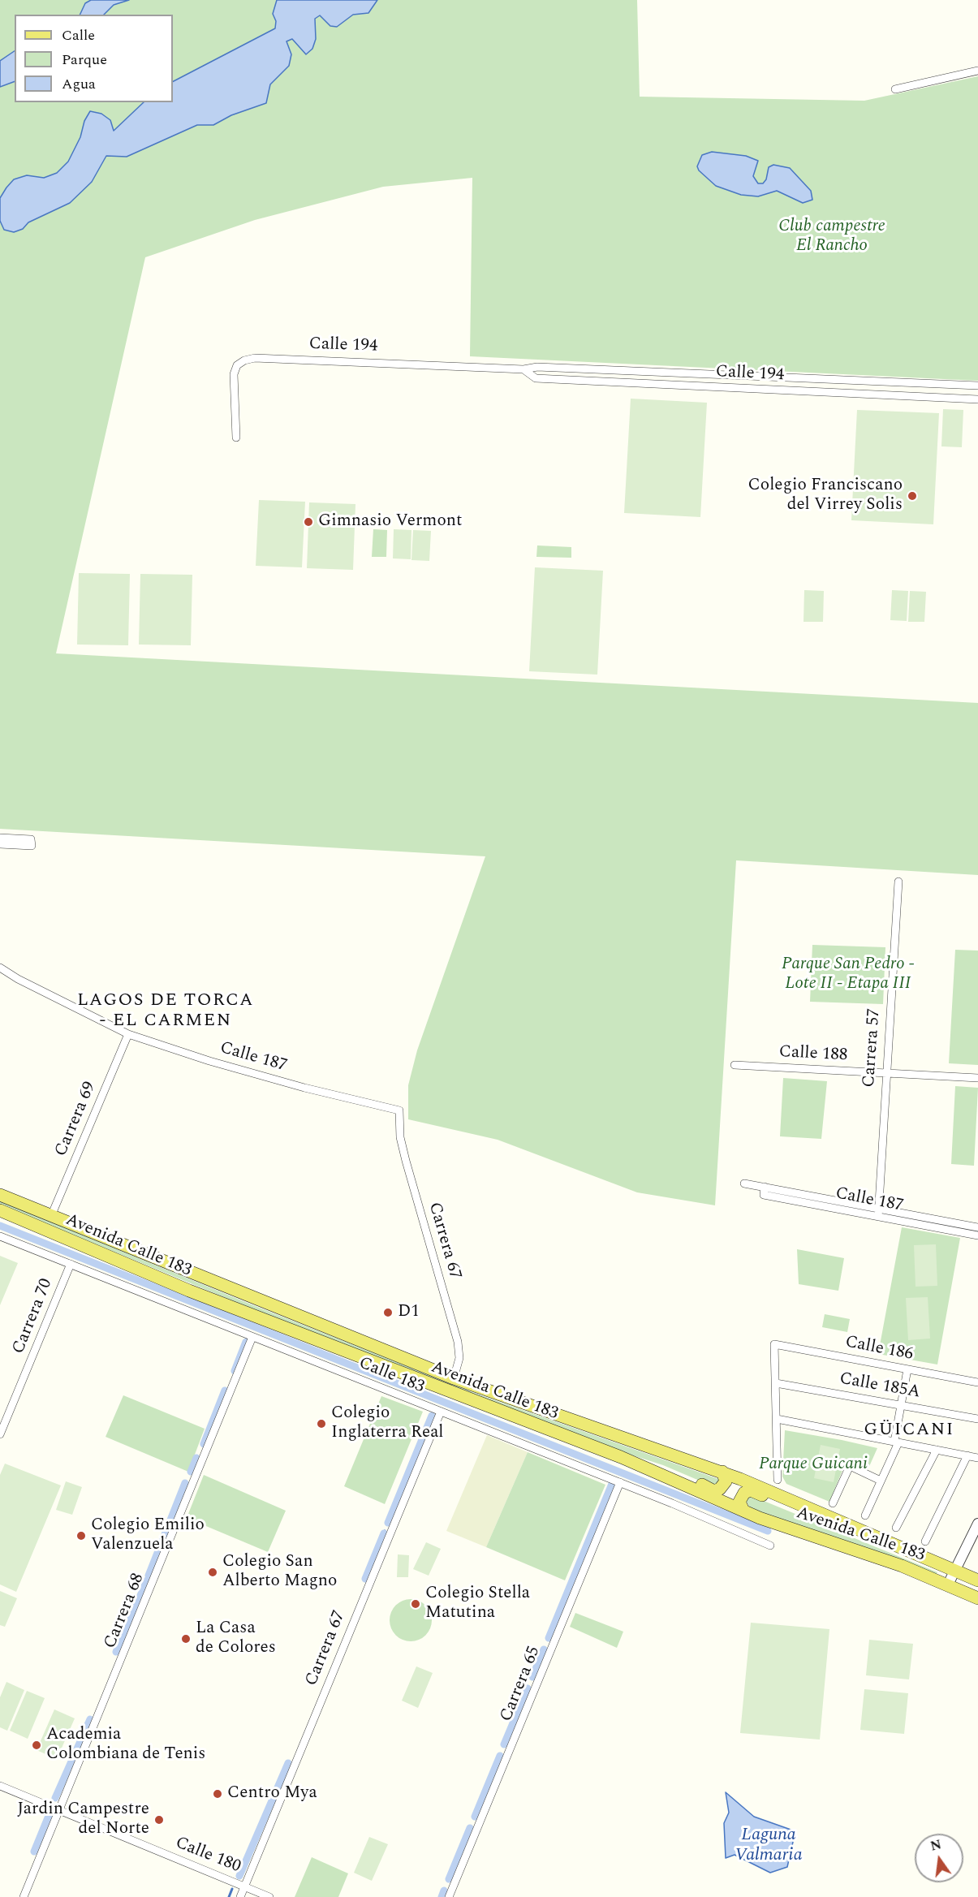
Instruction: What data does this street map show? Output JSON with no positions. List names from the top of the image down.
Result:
{
  "streets": {
    "main road": ["Avenida Calle 183"],
    "street": [
      "Calle 194",
      "Carrera 57",
      "Calle 188",
      "Calle 187",
      "Carrera 69",
      "Carrera 67",
      "Carrera 70",
      "Calle 186",
      "Calle 183",
      "Calle 185A",
      "Carrera 68",
      "Carrera 65",
      "Calle 180"
    ]
  },
  "crossings": [
    ["Carrera 57", "Calle 188"],
    ["Carrera 57", "Calle 187"],
    ["Calle 187", "Carrera 69"],
    ["Calle 187", "Carrera 67"],
    ["Carrera 69", "Avenida Calle 183"],
    ["Carrera 67", "Avenida Calle 183"],
    ["Carrera 67", "Calle 183"],
    ["Carrera 67", "Calle 180"],
    ["Carrera 70", "Calle 183"],
    ["Calle 186", "Calle 185A"],
    ["Calle 183", "Carrera 68"],
    ["Calle 183", "Carrera 65"],
    ["Carrera 68", "Calle 180"]
  ],
  "districts": ["LAGOS DE TORCA - EL CARMEN", "GÜICANI"],
  "water": ["Laguna Valmaria"],
  "parks": ["Club campestre El Rancho", "Parque San Pedro - Lote II - Etapa III", "Parque Guicani"],
  "places": [
    "Colegio Franciscano del Virrey Solis",
    "Gimnasio Vermont",
    "D1",
    "Colegio Inglaterra Real",
    "Colegio Emilio Valenzuela",
    "Colegio San Alberto Magno",
    "Colegio Stella Matutina",
    "La Casa de Colores",
    "Academia Colombiana de Tenis",
    "Centro Mya",
    "Jardin Campestre del Norte"
  ],
  "legend": ["Calle", "Parque", "Agua"],
  "north": "top"
}
